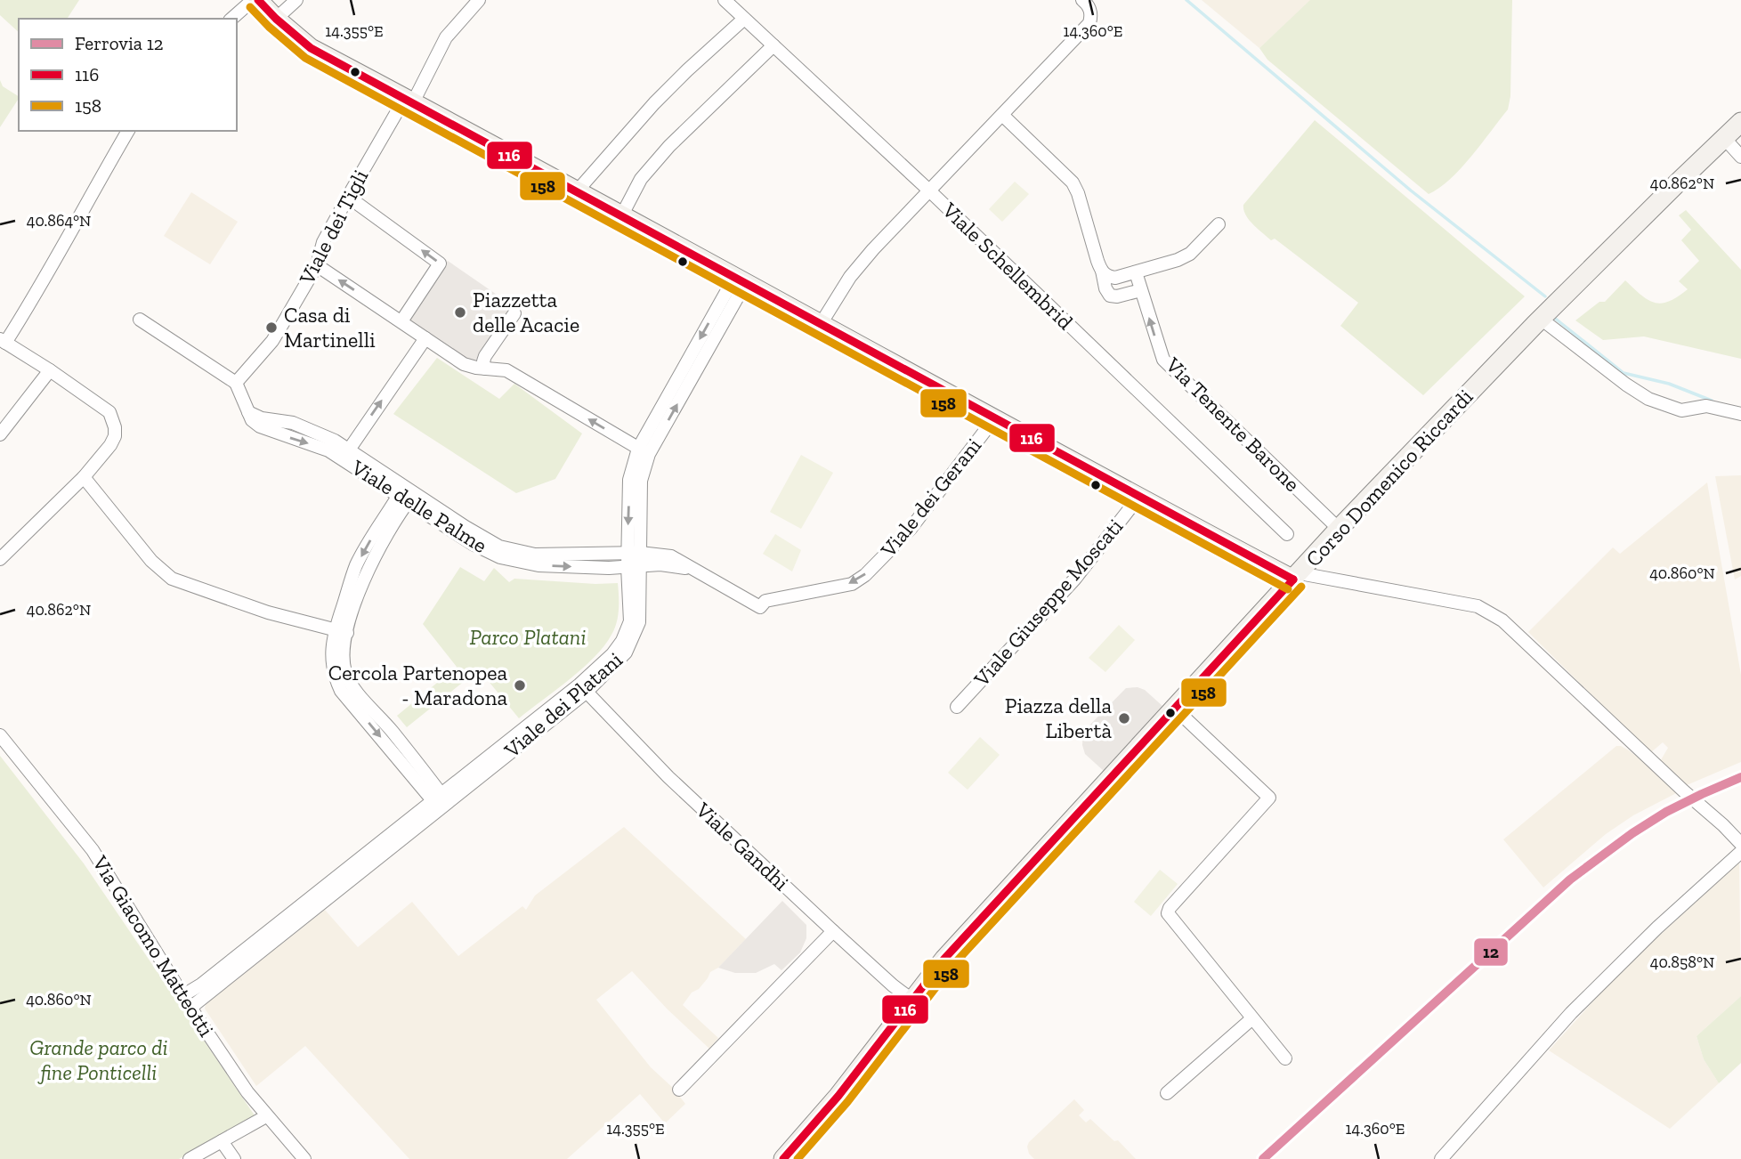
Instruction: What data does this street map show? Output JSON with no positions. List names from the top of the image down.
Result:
{
  "streets": {
    "main road": ["Corso Domenico Riccardi"],
    "street": [
      "Viale dei Tigli",
      "Viale Schellembrid",
      "Via Tenente Barone",
      "Viale dei Gerani",
      "Viale delle Palme",
      "Viale Giuseppe Moscati",
      "Viale dei Platani",
      "Viale Gandhi",
      "Via Giacomo Matteotti"
    ]
  },
  "crossings": [
    ["Viale dei Tigli", "Viale delle Palme"],
    ["Via Tenente Barone", "Corso Domenico Riccardi"],
    ["Corso Domenico Riccardi", "Viale Gandhi"],
    ["Viale dei Gerani", "Viale delle Palme"],
    ["Viale dei Gerani", "Viale dei Platani"],
    ["Viale delle Palme", "Viale dei Platani"],
    ["Viale dei Platani", "Viale Gandhi"],
    ["Viale dei Platani", "Via Giacomo Matteotti"]
  ],
  "one_way": ["Via Tenente Barone", "Viale dei Gerani"],
  "parks": ["Parco Platani", "Grande parco di fine Ponticelli"],
  "places": [
    "Piazzetta delle Acacie",
    "Casa di Martinelli",
    "Cercola Partenopea - Maradona",
    "Piazza della Libertà"
  ],
  "lines": ["transit line 116", "transit line 158", "rail line 12"],
  "legend": ["Ferrovia 12", "116", "158"],
  "coordinates": [
    "14.355°E",
    "14.360°E",
    "40.862°N",
    "40.864°N",
    "40.860°N",
    "40.858°N"
  ]
}
